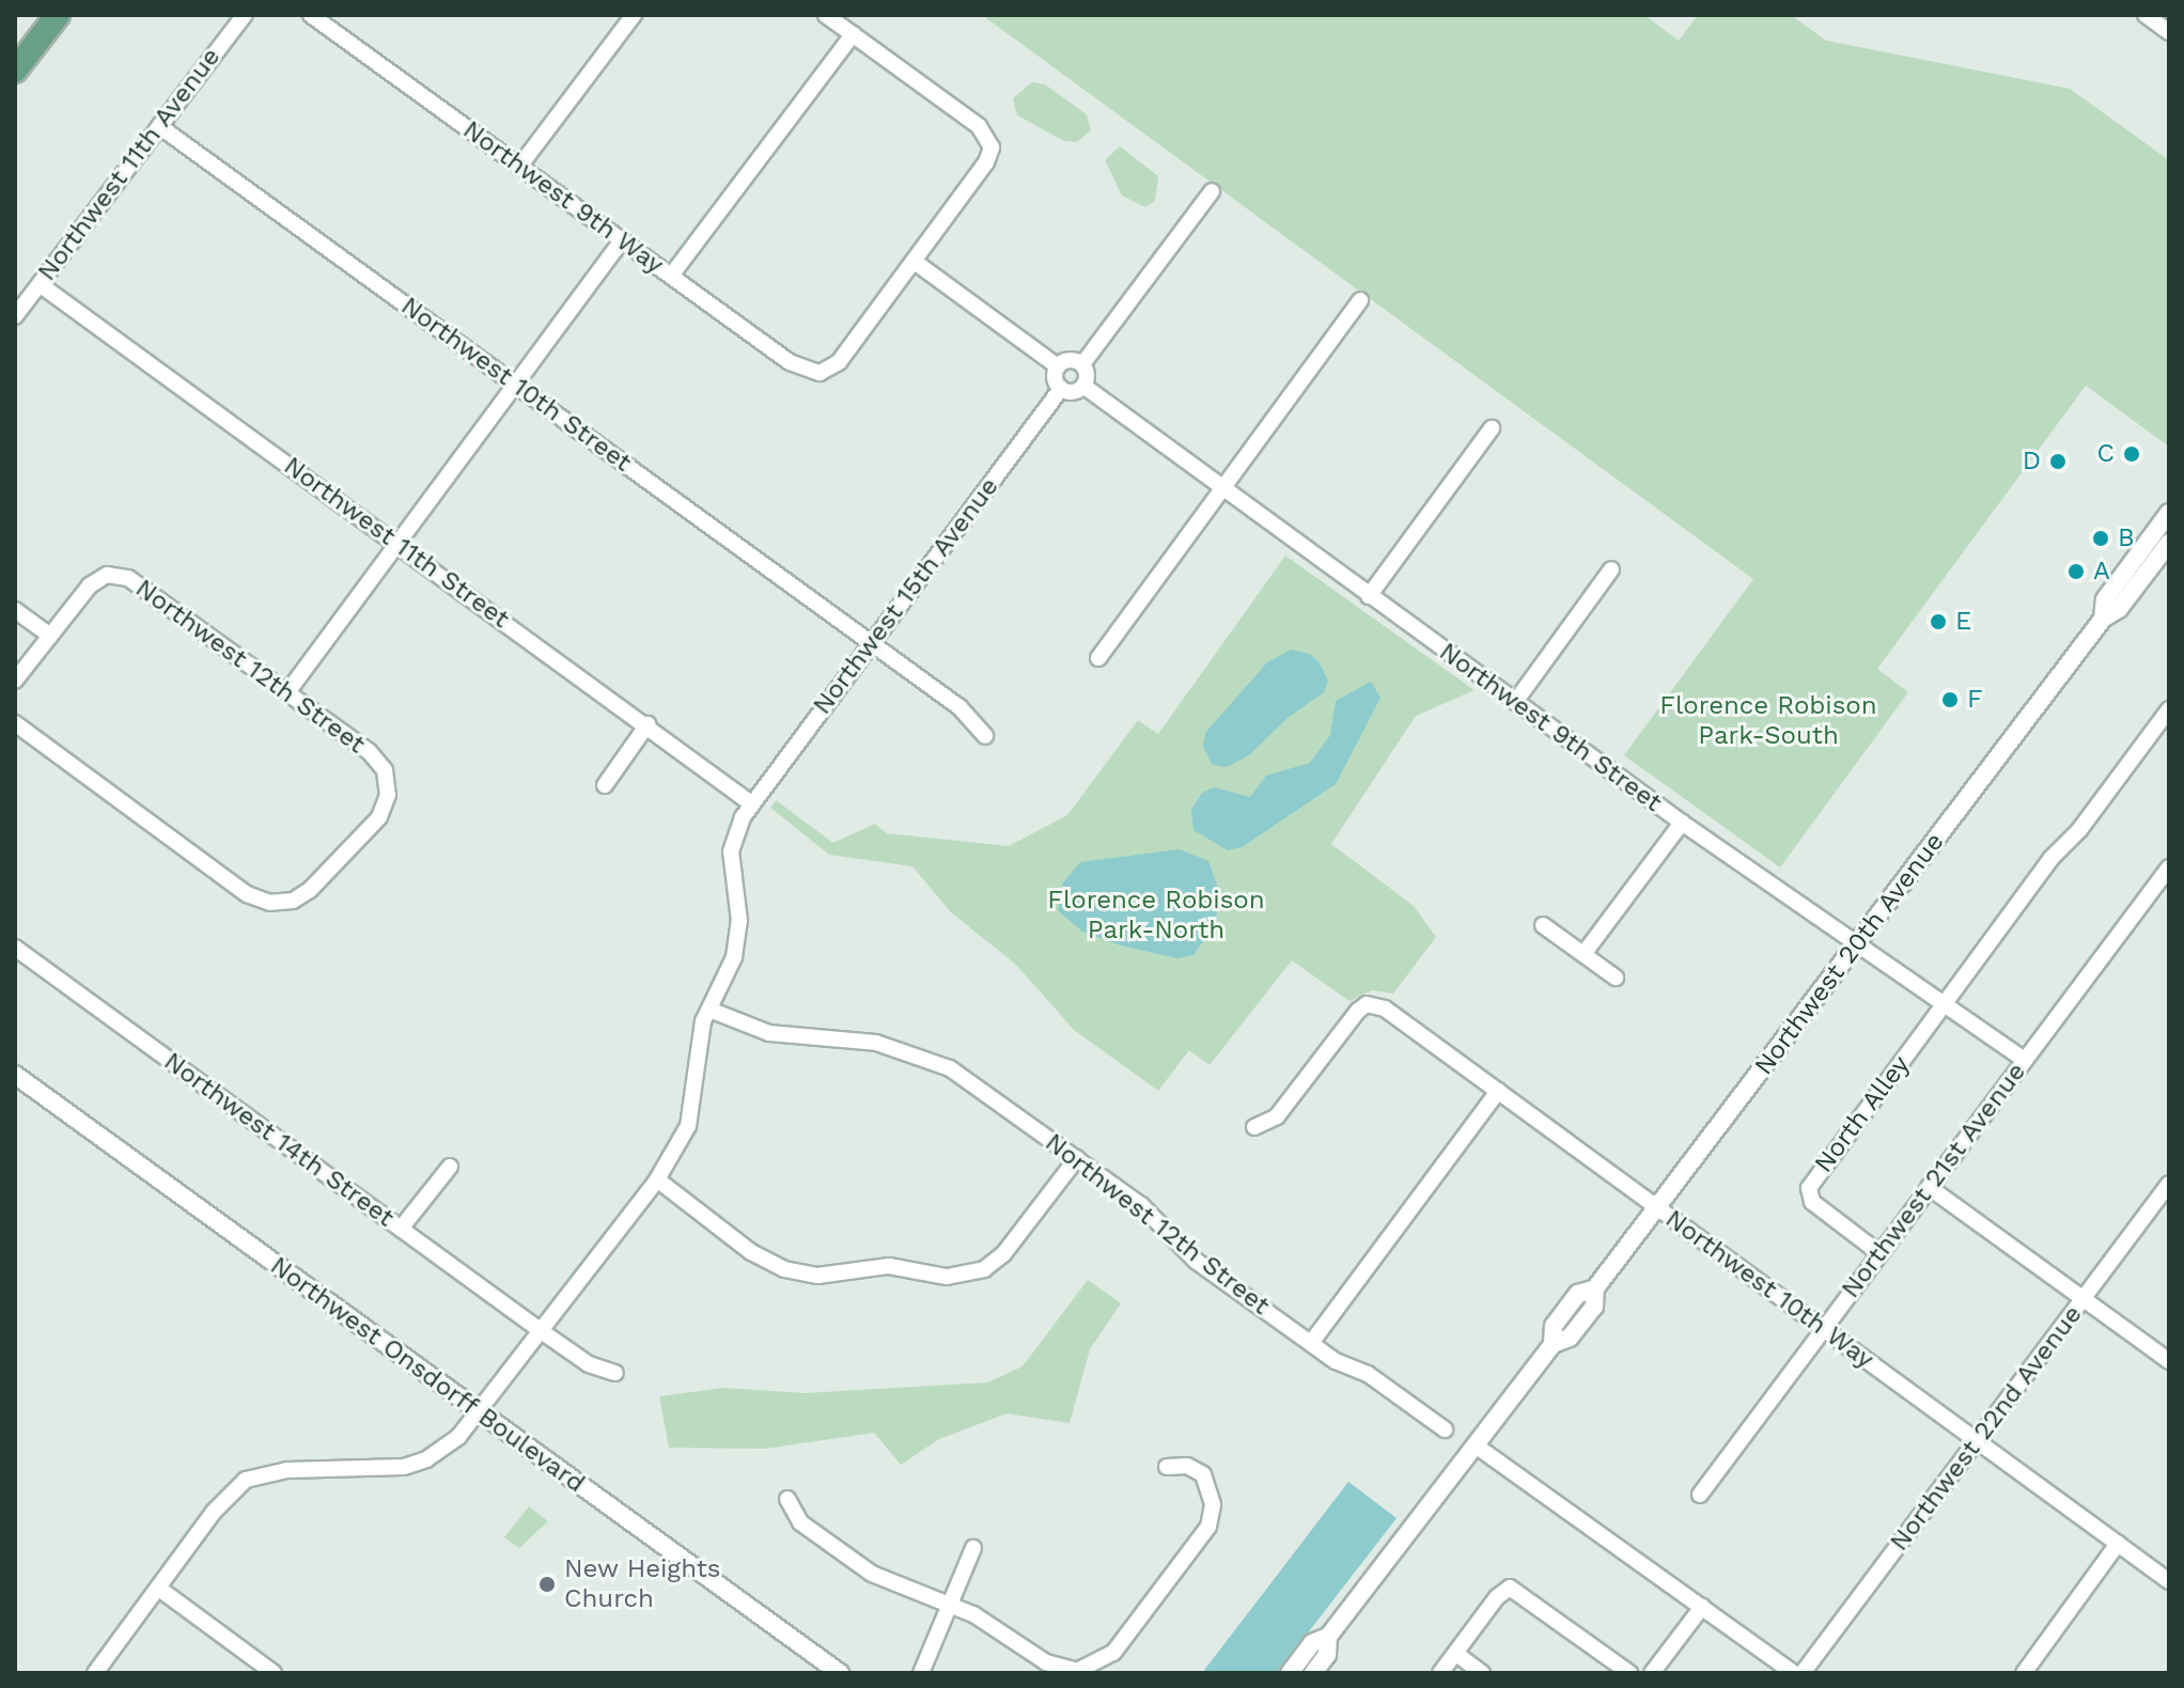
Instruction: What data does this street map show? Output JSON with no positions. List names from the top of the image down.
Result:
{
  "streets": {
    "street": [
      "Northwest 11th Avenue",
      "Northwest 9th Way",
      "Northwest 10th Street",
      "Northwest 11th Street",
      "Northwest 15th Avenue",
      "Northwest 12th Street",
      "Northwest 9th Street",
      "Northwest 20th Avenue",
      "North Alley",
      "Northwest 14th Street",
      "Northwest 21st Avenue",
      "Northwest 10th Way",
      "Northwest Onsdorff Boulevard",
      "Northwest 22nd Avenue"
    ]
  },
  "crossings": [
    ["Northwest 11th Avenue", "Northwest 10th Street"],
    ["Northwest 11th Avenue", "Northwest 11th Street"],
    ["Northwest 10th Street", "Northwest 15th Avenue"],
    ["Northwest 11th Street", "Northwest 15th Avenue"],
    ["Northwest 15th Avenue", "Northwest 12th Street"],
    ["Northwest 15th Avenue", "Northwest 9th Street"],
    ["Northwest 15th Avenue", "Northwest 14th Street"],
    ["Northwest 15th Avenue", "Northwest Onsdorff Boulevard"],
    ["Northwest 9th Street", "Northwest 20th Avenue"],
    ["Northwest 9th Street", "North Alley"],
    ["Northwest 9th Street", "Northwest 21st Avenue"],
    ["Northwest 20th Avenue", "Northwest 10th Way"],
    ["North Alley", "Northwest 21st Avenue"],
    ["Northwest 21st Avenue", "Northwest 10th Way"],
    ["Northwest 10th Way", "Northwest 22nd Avenue"]
  ],
  "parks": ["Florence Robison Park-South", "Florence Robison Park-North"],
  "places": [
    "C",
    "D",
    "B",
    "A",
    "E",
    "F",
    "New Heights Church"
  ]
}
